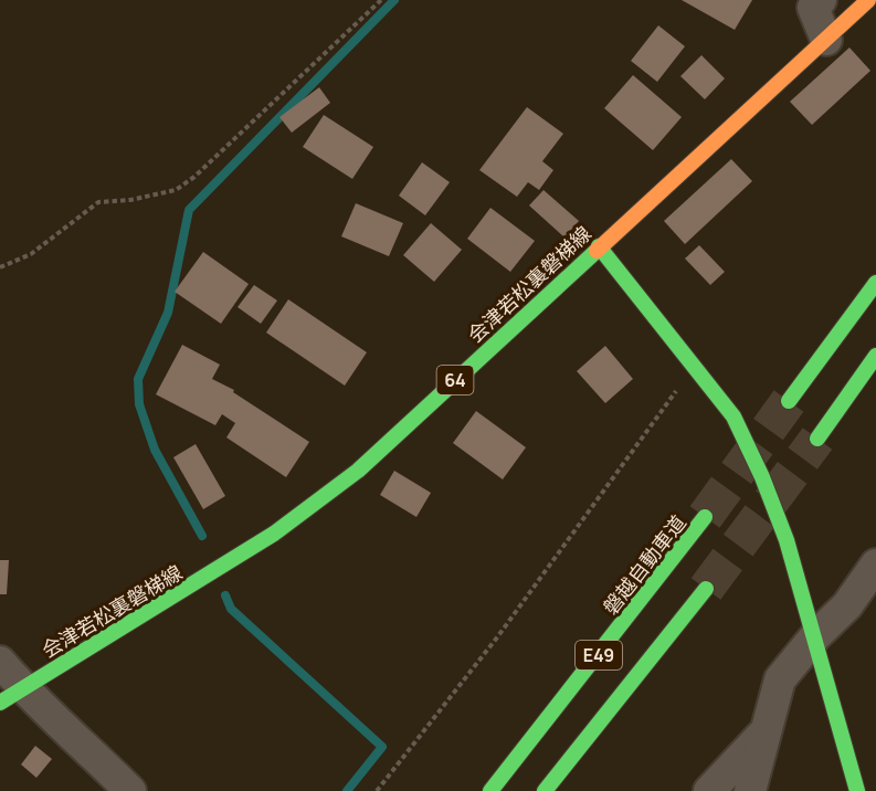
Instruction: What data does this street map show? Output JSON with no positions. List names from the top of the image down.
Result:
{
  "streets": {
    "main road": [
      "会津若松裏磐梯線",
      "64",
      "磐越自動車道",
      "E49"
    ]
  }
}
